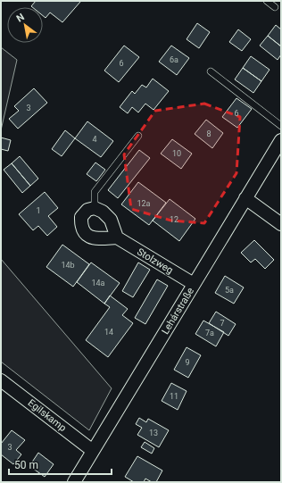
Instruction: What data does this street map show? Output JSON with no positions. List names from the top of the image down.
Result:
{
  "streets": {
    "street": ["Stolzweg", "Lehárstraße", "Egilskamp"]
  },
  "crossings": [
    ["Stolzweg", "Lehárstraße"],
    ["Lehárstraße", "Egilskamp"]
  ],
  "house_numbers": [
    "6a",
    "6",
    "3",
    "6",
    "8",
    "4",
    "10",
    "12a",
    "1",
    "12",
    "14b",
    "14a",
    "5a",
    "7",
    "14",
    "7a",
    "9",
    "11",
    "13",
    "3"
  ],
  "scale_bar": "50 m",
  "north": "top left"
}
